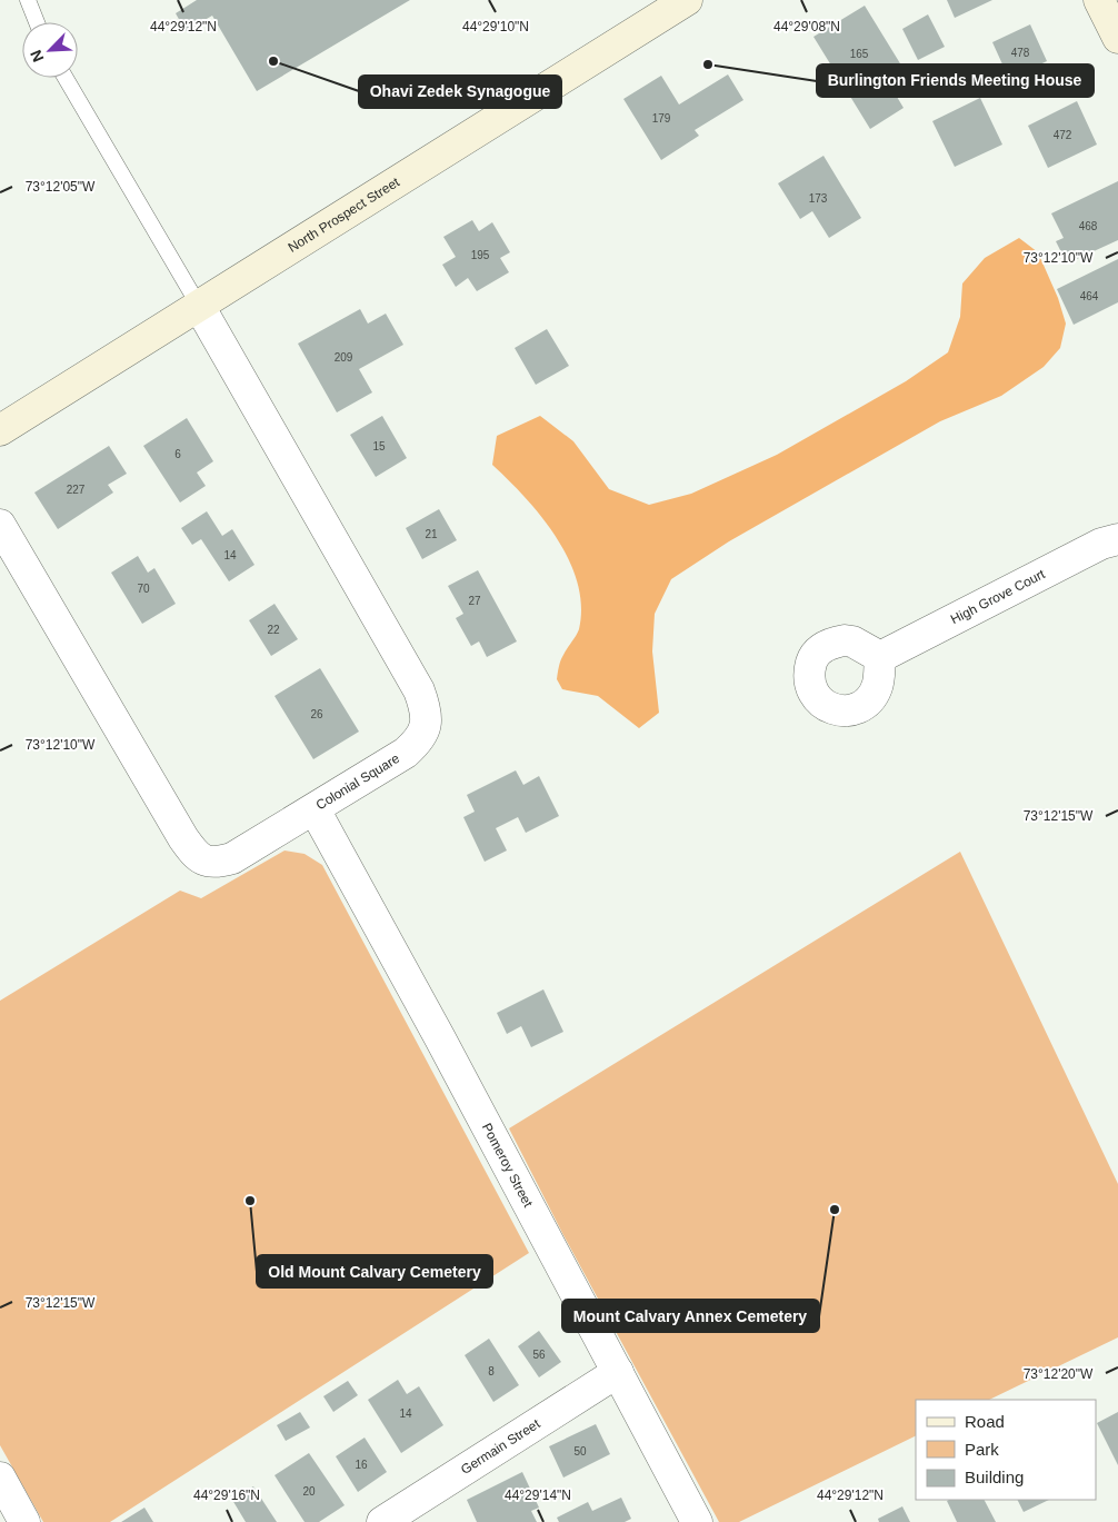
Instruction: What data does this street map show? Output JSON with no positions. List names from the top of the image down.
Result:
{
  "streets": {
    "street": [
      "North Prospect Street",
      "High Grove Court",
      "Colonial Square",
      "Pomeroy Street",
      "Germain Street"
    ]
  },
  "crossings": [
    ["North Prospect Street", "Colonial Square"],
    ["Colonial Square", "Pomeroy Street"],
    ["Pomeroy Street", "Germain Street"]
  ],
  "places": [
    "Ohavi Zedek Synagogue",
    "Burlington Friends Meeting House",
    "Old Mount Calvary Cemetery",
    "Mount Calvary Annex Cemetery"
  ],
  "house_numbers": [
    "478",
    "165",
    "179",
    "472",
    "173",
    "468",
    "195",
    "464",
    "209",
    "15",
    "6",
    "227",
    "21",
    "14",
    "70",
    "27",
    "22",
    "26",
    "56",
    "8",
    "14",
    "50",
    "16",
    "20"
  ],
  "legend": ["Road", "Park", "Building"],
  "north": "bottom left",
  "coordinates": [
    "44°29'10\"N",
    "44°29'12\"N",
    "44°29'08\"N",
    "73°12'05\"W",
    "73°12'10\"W",
    "73°12'15\"W",
    "73°12'20\"W",
    "44°29'16\"N",
    "44°29'14\"N"
  ]
}
